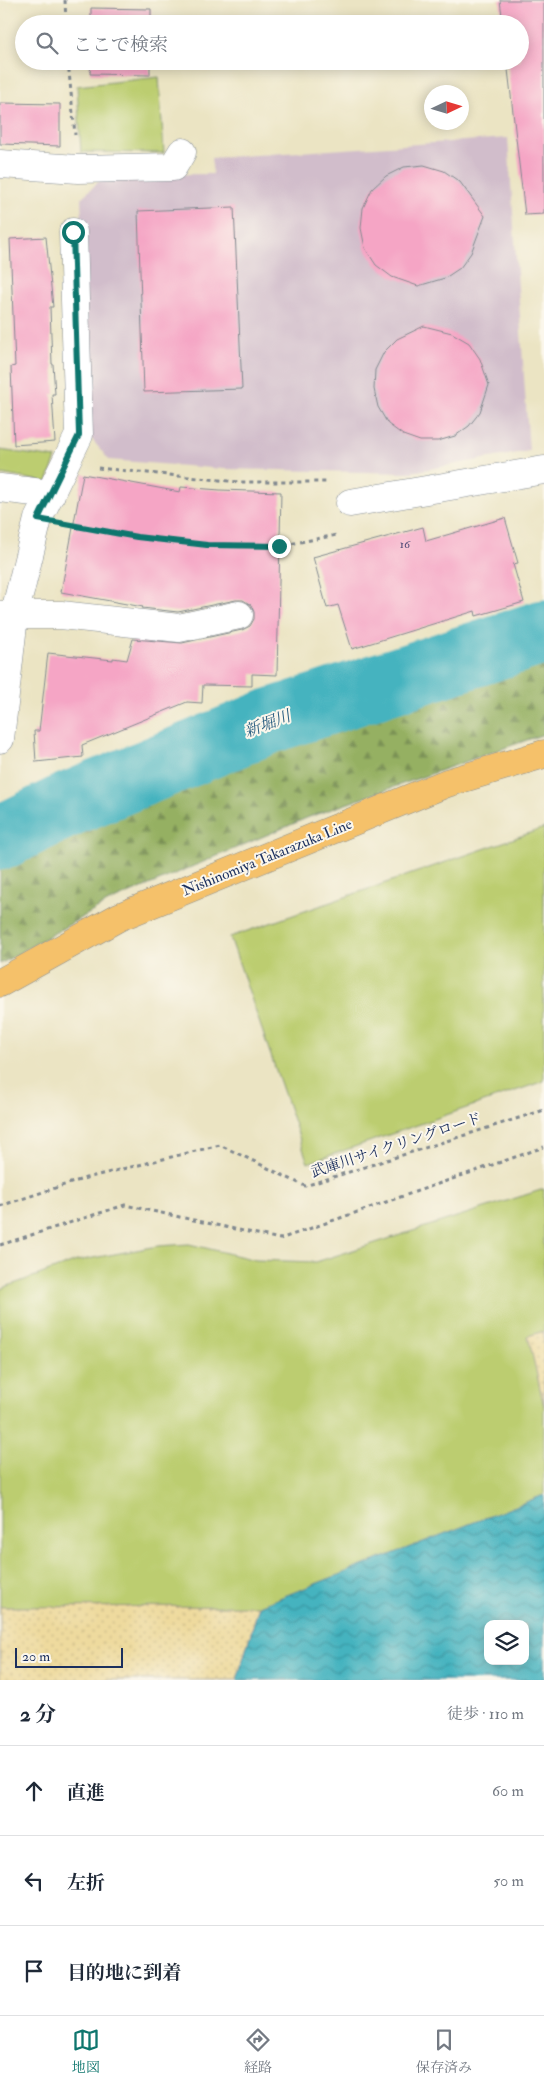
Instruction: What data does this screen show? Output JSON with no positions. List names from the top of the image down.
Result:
{
  "streets": {
    "main road": ["Nishinomiya Takarazuka Line"],
    "path": ["武庫川サイクリングロード"]
  },
  "water": ["新堀川"],
  "house_numbers": ["16"],
  "scale_bar": "20 m",
  "north": "right",
  "page": {
    "search": "ここで検索",
    "scale": "20 m",
    "heading": ["2 分", "徒歩 · 110 m"],
    "list": [
      ["直進", "60 m"],
      ["左折", "50 m"],
      "目的地に到着"
    ],
    "nav": ["地図", "経路", "保存済み"]
  }
}
